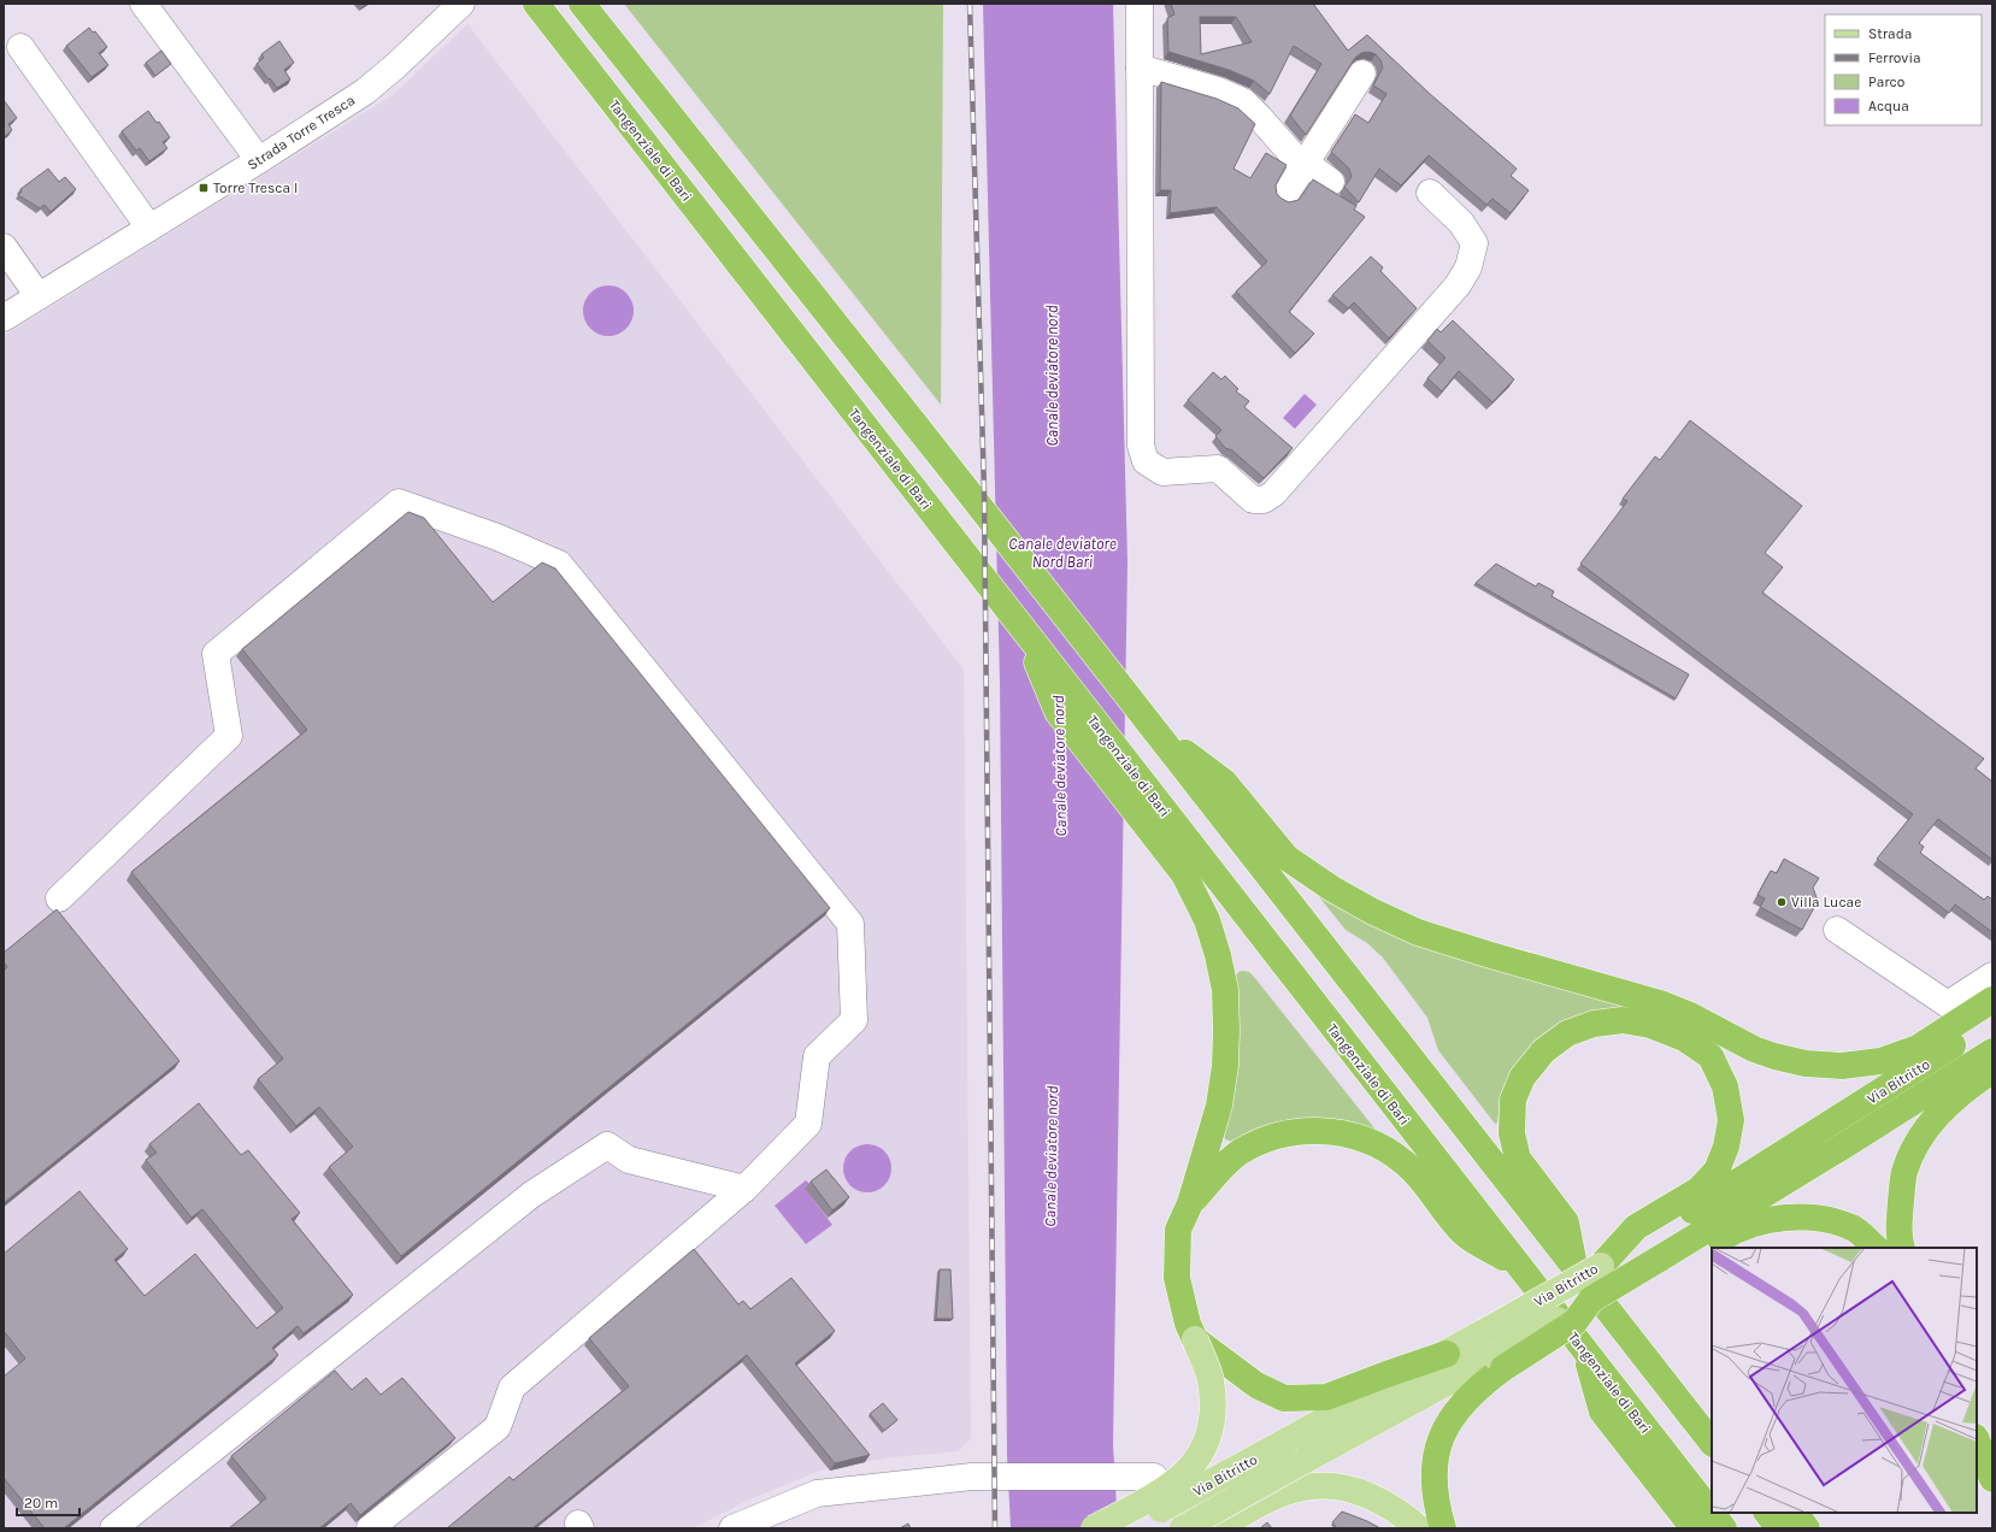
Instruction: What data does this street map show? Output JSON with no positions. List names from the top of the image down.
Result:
{
  "streets": {
    "highway": ["Tangenziale di Bari", "Via Bitritto"],
    "street": ["Strada Torre Tresca"]
  },
  "water": ["Canale deviatore nord", "Canale deviatore Nord Bari"],
  "places": {
    "transit": ["Torre Tresca I"],
    "other": ["Villa Lucae"]
  },
  "legend": [
    "Strada",
    "Ferrovia",
    "Parco",
    "Acqua"
  ],
  "scale_bar": "20 m"
}
